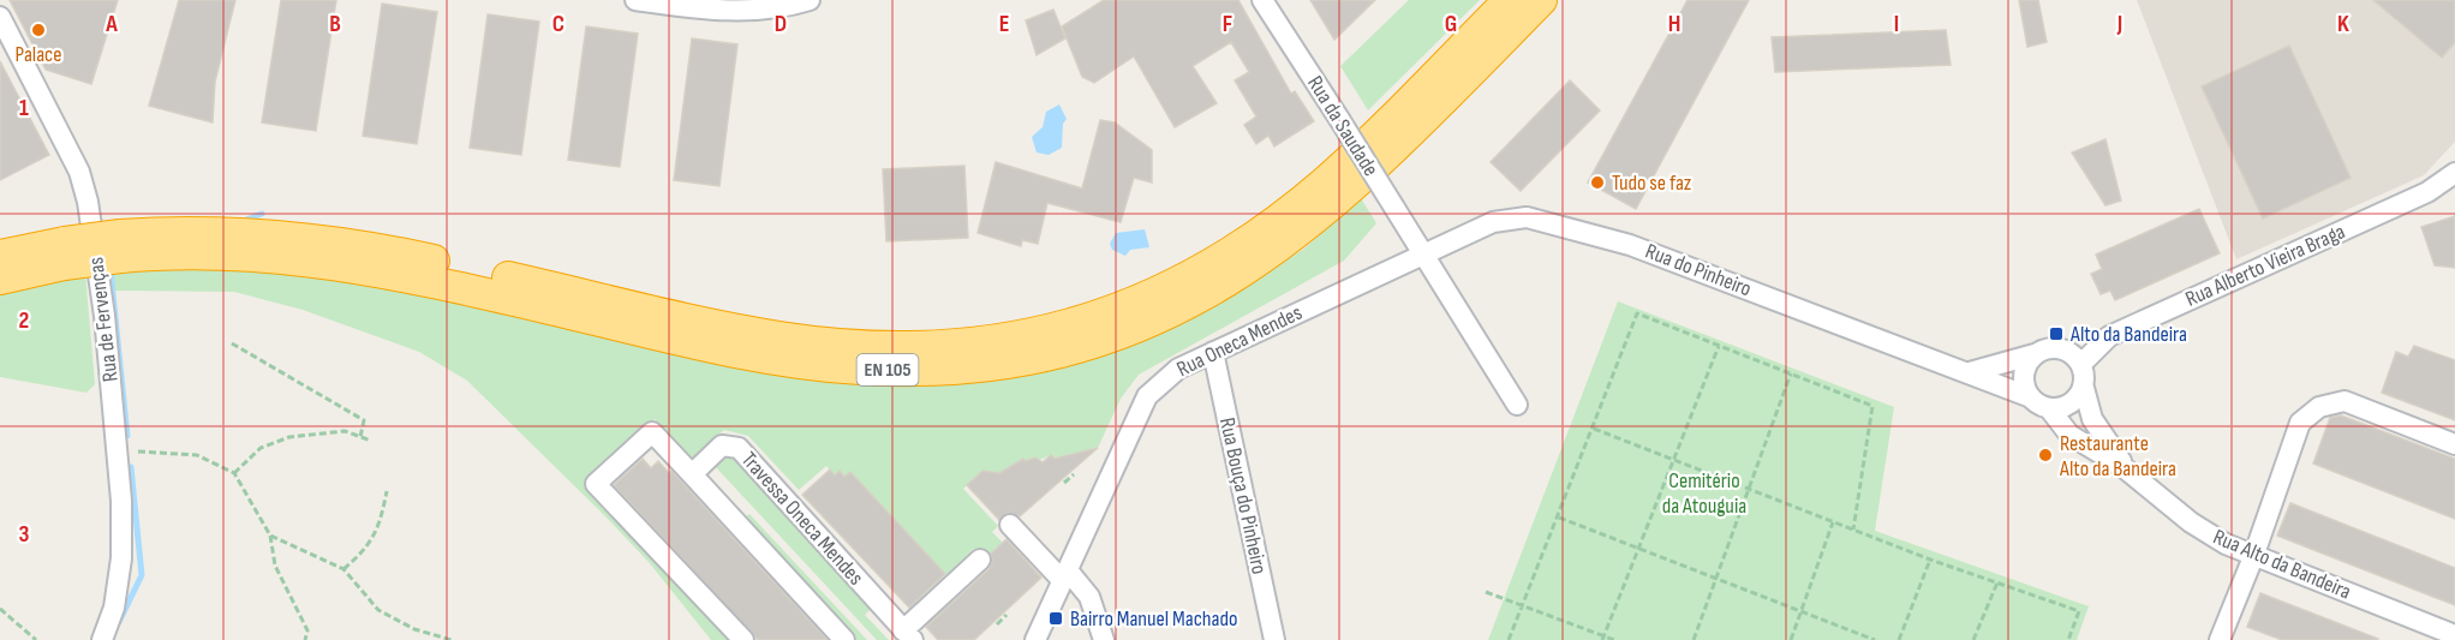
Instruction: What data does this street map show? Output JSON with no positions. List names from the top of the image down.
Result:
{
  "streets": {
    "highway": ["EN 105"],
    "street": [
      "Rua da Saudade",
      "Rua Alberto Vieira Braga",
      "Rua do Pinheiro",
      "Rua de Fervenças",
      "Rua Oneca Mendes",
      "Rua Bouça do Pinheiro",
      "Travessa Oneca Mendes",
      "Rua Alto da Bandeira"
    ]
  },
  "crossings": [
    ["Rua da Saudade", "Rua do Pinheiro"],
    ["Rua da Saudade", "Rua Oneca Mendes"],
    ["Rua Alberto Vieira Braga", "Rua do Pinheiro"],
    ["Rua Alberto Vieira Braga", "Rua Alto da Bandeira"],
    ["Rua do Pinheiro", "Rua Oneca Mendes"],
    ["Rua do Pinheiro", "Rua Alto da Bandeira"],
    ["Rua Oneca Mendes", "Rua Bouça do Pinheiro"]
  ],
  "parks": ["Cemitério da Atouguia"],
  "places": {
    "other": ["Palace", "Tudo se faz", "Restaurante Alto da Bandeira"],
    "transit": ["Alto da Bandeira", "Bairro Manuel Machado"]
  },
  "grid": {
    "columns": [
      "A",
      "B",
      "C",
      "D",
      "E",
      "F",
      "G",
      "H",
      "I",
      "J",
      "K"
    ],
    "rows": ["1", "2", "3"]
  }
}
